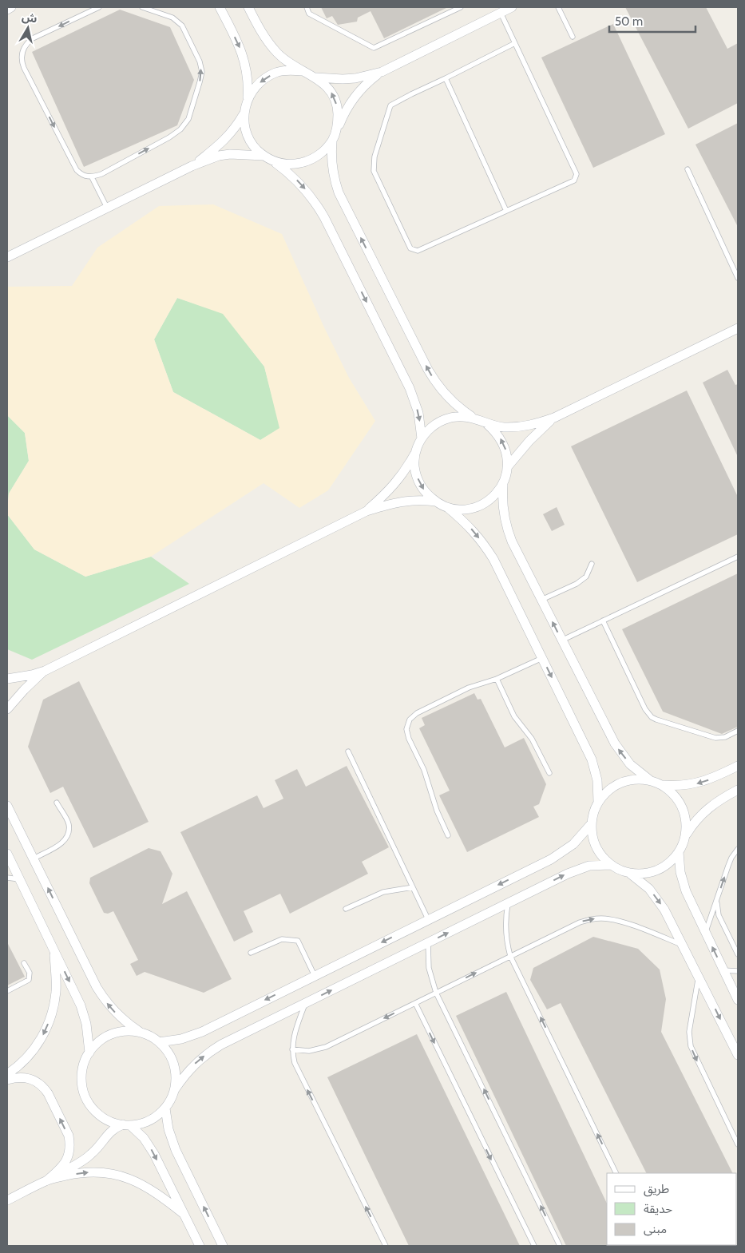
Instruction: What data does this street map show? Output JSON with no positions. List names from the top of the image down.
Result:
{
  "legend": ["طريق", "حديقة", "مبنى"],
  "scale_bar": "50 m",
  "north": "top"
}
